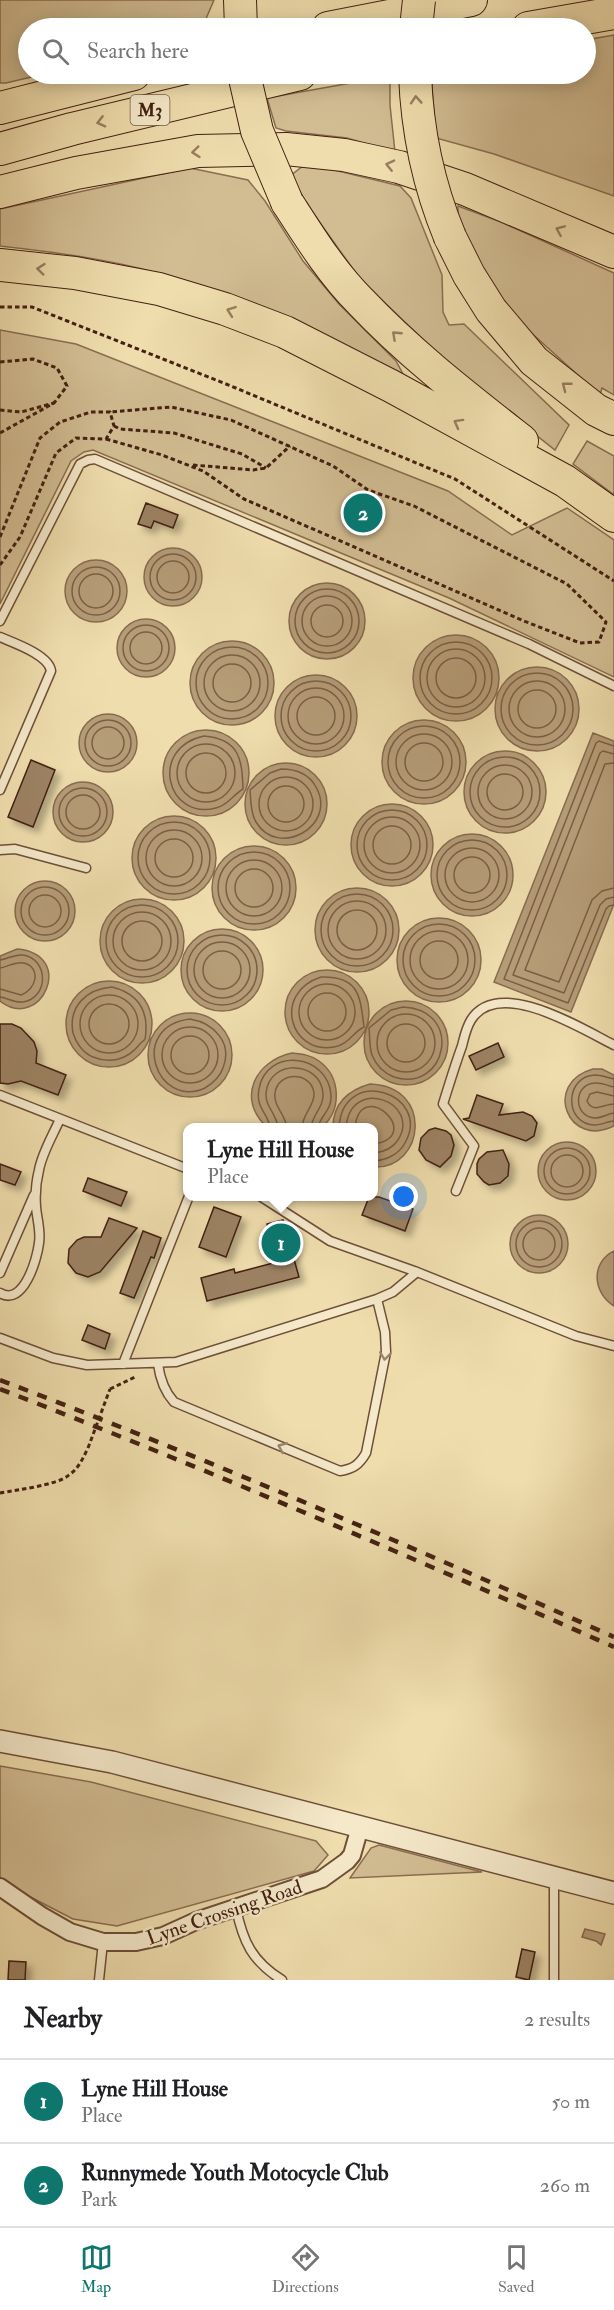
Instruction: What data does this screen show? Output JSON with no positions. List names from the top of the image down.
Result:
{
  "streets": {
    "highway": ["M3"],
    "street": ["Lyne Crossing Road"]
  },
  "page": {
    "search": "Search here",
    "pins": ["2", "1"],
    "popup": ["Lyne Hill House", "Place"],
    "heading": ["Nearby", "2 results"],
    "list": [
      {
        "mark": "1",
        "name": "Lyne Hill House",
        "note": "Place",
        "value": "50 m"
      },
      {
        "mark": "2",
        "name": "Runnymede Youth Motocycle Club",
        "note": "Park",
        "value": "260 m"
      }
    ],
    "nav": ["Map", "Directions", "Saved"]
  }
}
